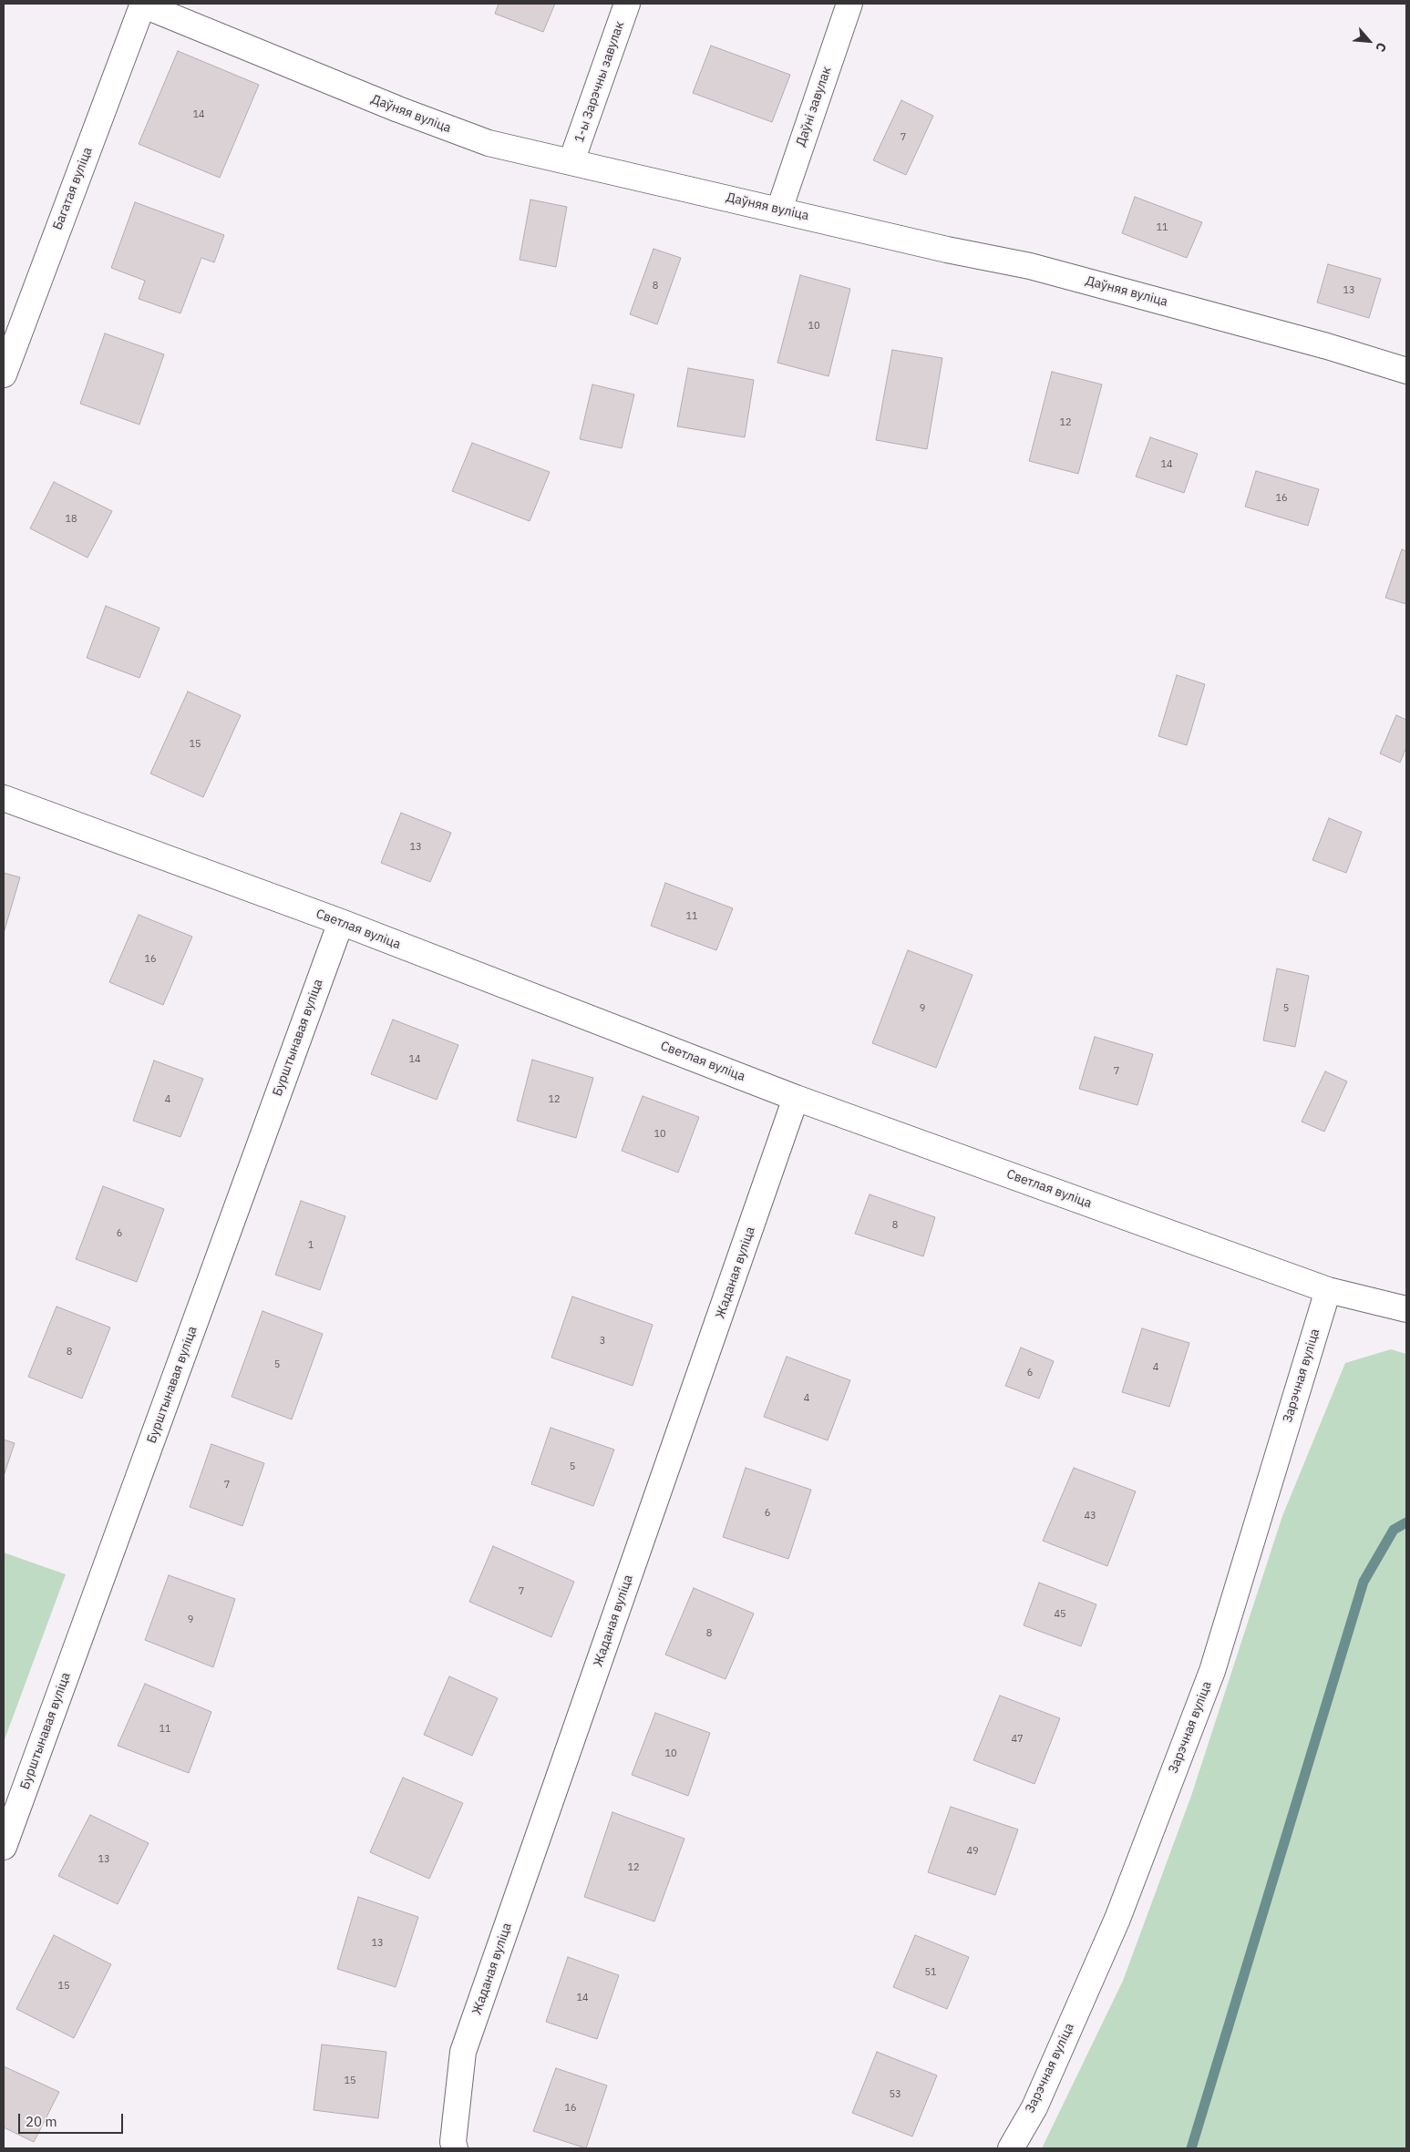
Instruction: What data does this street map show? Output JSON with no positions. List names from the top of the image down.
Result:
{
  "streets": {
    "street": [
      "1-ы Зарэчны завулак",
      "Даўні завулак",
      "Даўняя вуліца",
      "Багатая вуліца",
      "Светлая вуліца",
      "Бурштынавая вуліца",
      "Жаданая вуліца",
      "Зарэчная вуліца"
    ]
  },
  "crossings": [
    ["1-ы Зарэчны завулак", "Даўняя вуліца"],
    ["Даўні завулак", "Даўняя вуліца"],
    ["Даўняя вуліца", "Багатая вуліца"],
    ["Светлая вуліца", "Бурштынавая вуліца"],
    ["Светлая вуліца", "Жаданая вуліца"],
    ["Светлая вуліца", "Зарэчная вуліца"]
  ],
  "house_numbers": [
    "14",
    "7",
    "11",
    "8",
    "13",
    "10",
    "12",
    "14",
    "16",
    "18",
    "15",
    "13",
    "11",
    "16",
    "9",
    "5",
    "14",
    "7",
    "4",
    "12",
    "10",
    "8",
    "6",
    "1",
    "3",
    "8",
    "5",
    "4",
    "6",
    "4",
    "5",
    "7",
    "6",
    "43",
    "7",
    "45",
    "9",
    "8",
    "11",
    "47",
    "10",
    "49",
    "13",
    "12",
    "13",
    "51",
    "15",
    "14",
    "15",
    "53",
    "16"
  ],
  "scale_bar": "20 m",
  "north": "bottom right"
}
